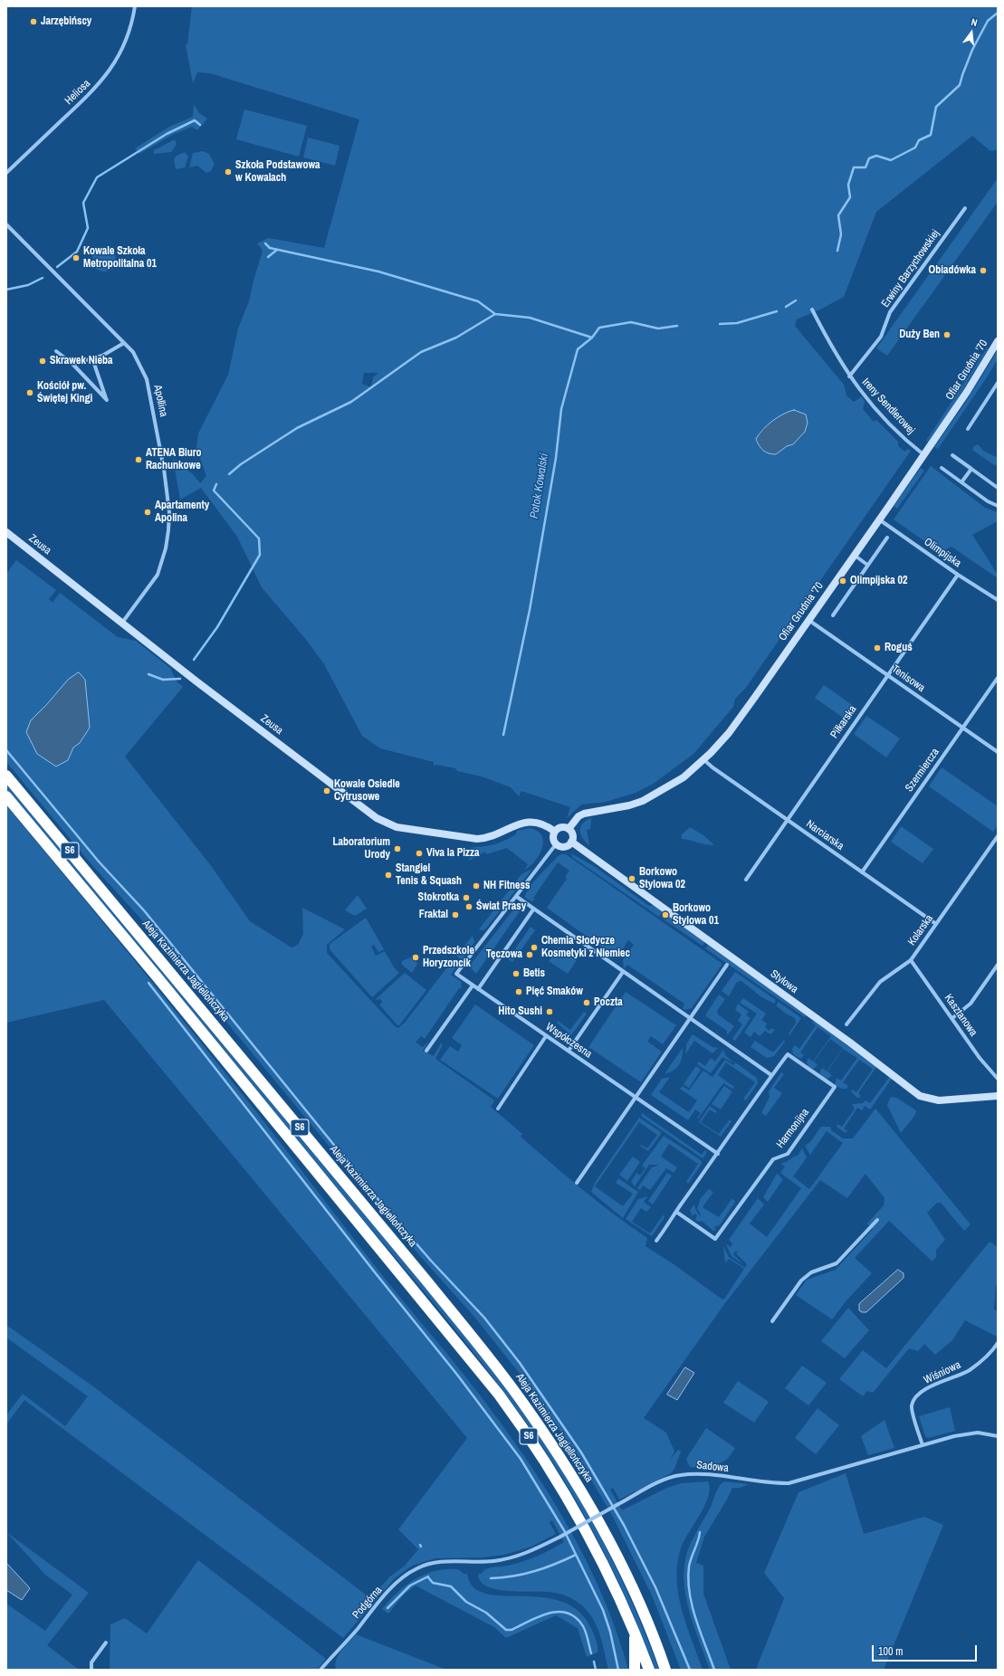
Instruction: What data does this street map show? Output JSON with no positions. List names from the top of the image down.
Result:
{
  "streets": {
    "highway": ["S6", "Aleja Kazimierza Jagiellończyka"],
    "street": [
      "Heliosa",
      "Erwiny Barzychowskiej",
      "Ofiar Grudnia '70",
      "Apollina",
      "Ireny Sendlerowej",
      "Zeusa",
      "Olimpijska",
      "Tenisowa",
      "Piłkarska",
      "Szermiercza",
      "Narciarska",
      "Kolarska",
      "Stylowa",
      "Kasztanowa",
      "Współczesna",
      "Harmonijna",
      "Wiśniowa",
      "Sadowa",
      "Podgórna"
    ]
  },
  "crossings": [
    ["Erwiny Barzychowskiej", "Ireny Sendlerowej"],
    ["Ofiar Grudnia '70", "Ireny Sendlerowej"],
    ["Ofiar Grudnia '70", "Zeusa"],
    ["Ofiar Grudnia '70", "Olimpijska"],
    ["Ofiar Grudnia '70", "Tenisowa"],
    ["Ofiar Grudnia '70", "Narciarska"],
    ["Ofiar Grudnia '70", "Stylowa"],
    ["Apollina", "Zeusa"],
    ["Zeusa", "Stylowa"],
    ["Olimpijska", "Piłkarska"],
    ["Tenisowa", "Piłkarska"],
    ["Tenisowa", "Szermiercza"],
    ["Piłkarska", "Narciarska"],
    ["Szermiercza", "Narciarska"],
    ["Narciarska", "Kolarska"],
    ["Kolarska", "Kasztanowa"],
    ["Wiśniowa", "Sadowa"],
    ["Sadowa", "Podgórna"]
  ],
  "water": ["Potok Kowalski"],
  "places": [
    "Jarzębińscy",
    "Szkoła Podstawowa w Kowalach",
    "Kowale Szkoła Metropolitalna 01",
    "Obiadówka",
    "Duży Ben",
    "Skrawek Nieba",
    "Kościół pw. Świętej Kingi",
    "ATENA Biuro Rachunkowe",
    "Apartamenty Apolina",
    "Olimpijska 02",
    "Roguś",
    "Kowale Osiedle Cytrusowe",
    "Laboratorium Urody",
    "Viva la Pizza",
    "Stangiel Tenis & Squash",
    "Borkowo Stylowa 02",
    "NH Fitness",
    "Stokrotka",
    "Świat Prasy",
    "Fraktal",
    "Borkowo Stylowa 01",
    "Chemia Słodycze Kosmetyki z Niemiec",
    "Tęczowa",
    "Przedszkole Horyzoncik",
    "Betis",
    "Pięć Smaków",
    "Poczta",
    "Hito Sushi"
  ],
  "scale_bar": "100 m",
  "north": "top"
}
